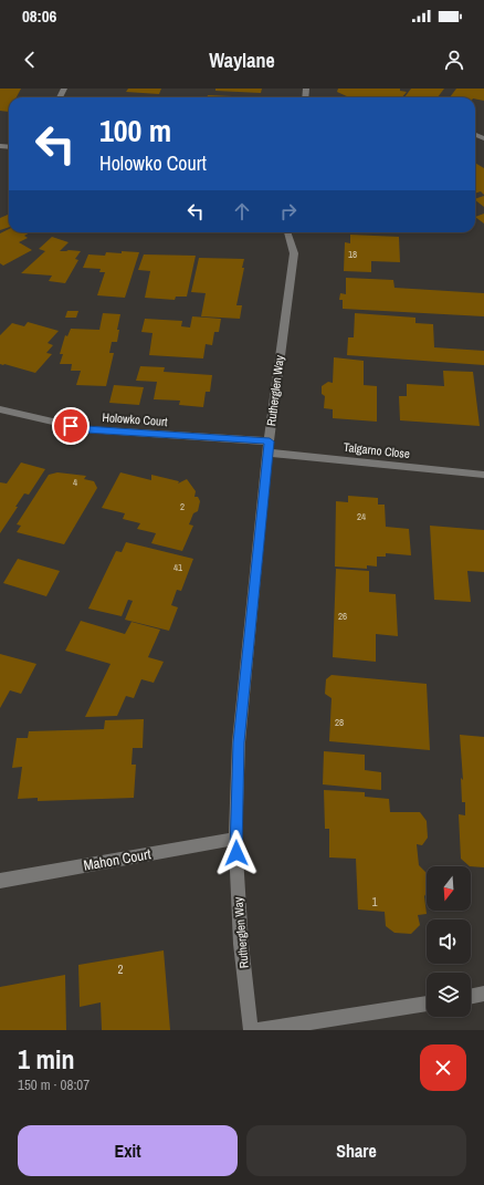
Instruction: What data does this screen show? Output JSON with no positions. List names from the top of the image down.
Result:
{
  "streets": {
    "street": [
      "Rutherglen Way",
      "Holowko Court",
      "Talgarno Close",
      "Mahon Court"
    ]
  },
  "crossings": [
    ["Rutherglen Way", "Holowko Court"],
    ["Rutherglen Way", "Talgarno Close"],
    ["Rutherglen Way", "Mahon Court"],
    ["Holowko Court", "Talgarno Close"]
  ],
  "house_numbers": [
    "18",
    "4",
    "2",
    "24",
    "41",
    "26",
    "28",
    "1",
    "2"
  ],
  "north": "bottom",
  "page": {
    "status": "08:06",
    "header": "Waylane",
    "turn": ["100 m", "Holowko Court"],
    "heading": ["1 min", "150 m · 08:07"],
    "buttons": ["Exit", "Share"]
  }
}
